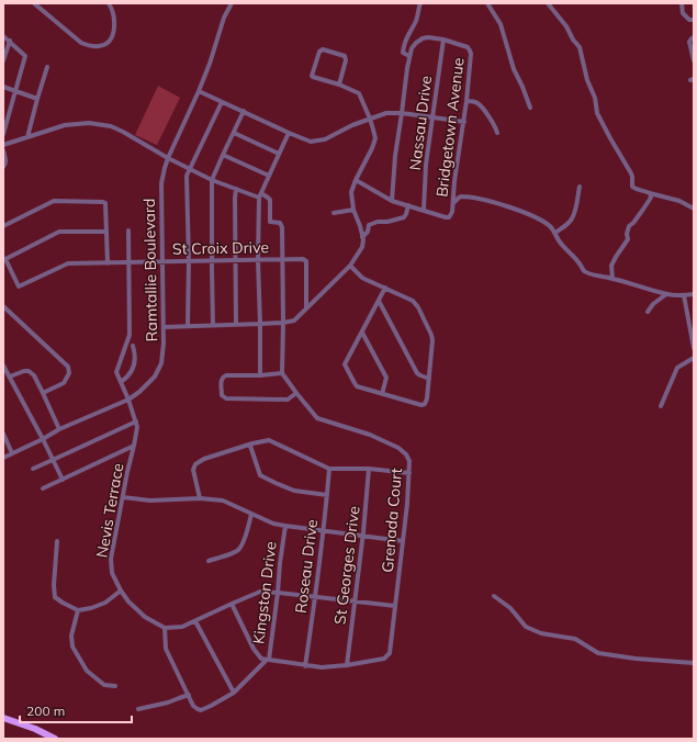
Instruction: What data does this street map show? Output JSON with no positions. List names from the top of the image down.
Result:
{
  "streets": {
    "street": [
      "Nassau Drive",
      "Bridgetown Avenue",
      "St Croix Drive",
      "Ramtallie Boulevard",
      "Nevis Terrace",
      "Grenada Court",
      "St Georges Drive",
      "Roseau Drive",
      "Kingston Drive"
    ]
  },
  "crossings": [
    ["Nassau Drive", "Bridgetown Avenue"],
    ["St Croix Drive", "Ramtallie Boulevard"],
    ["Ramtallie Boulevard", "Nevis Terrace"],
    ["Grenada Court", "St Georges Drive"],
    ["Grenada Court", "Roseau Drive"],
    ["Grenada Court", "Kingston Drive"]
  ],
  "scale_bar": "200 m"
}
